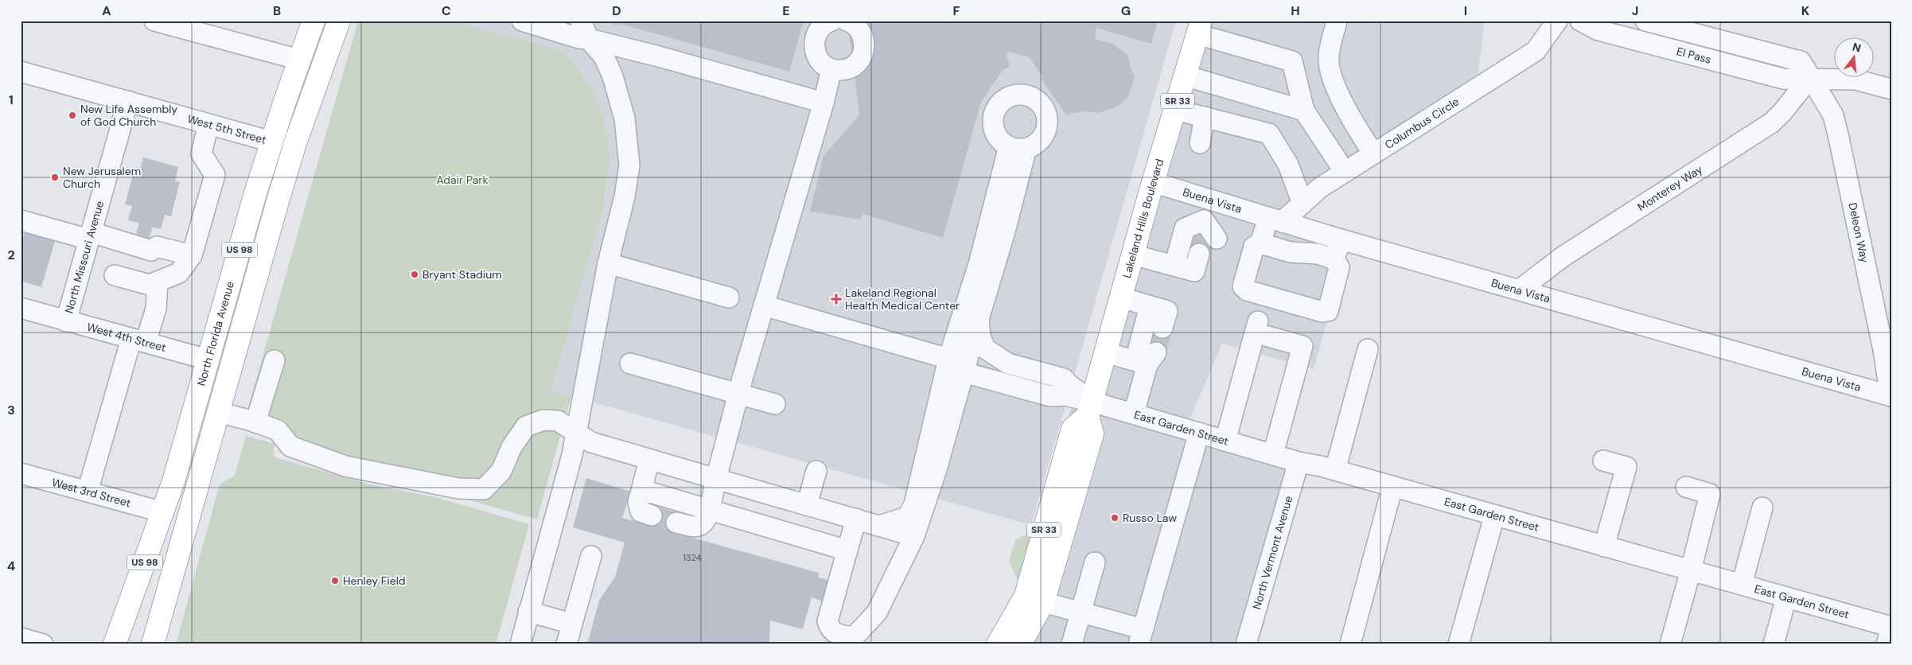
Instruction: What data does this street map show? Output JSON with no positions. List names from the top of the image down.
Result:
{
  "streets": {
    "main road": [
      "SR 33",
      "Lakeland Hills Boulevard",
      "US 98",
      "North Florida Avenue"
    ],
    "street": [
      "El Pass",
      "Columbus Circle",
      "West 5th Street",
      "Monterey Way",
      "Buena Vista",
      "Deleon Way",
      "North Missouri Avenue",
      "West 4th Street",
      "East Garden Street",
      "West 3rd Street",
      "North Vermont Avenue"
    ]
  },
  "crossings": [
    ["El Pass", "Monterey Way"],
    ["El Pass", "Deleon Way"],
    ["SR 33", "Lakeland Hills Boulevard"],
    ["SR 33", "East Garden Street"],
    ["Columbus Circle", "Buena Vista"],
    ["West 5th Street", "North Missouri Avenue"],
    ["West 5th Street", "North Florida Avenue"],
    ["Monterey Way", "Buena Vista"],
    ["Monterey Way", "Deleon Way"],
    ["Buena Vista", "Lakeland Hills Boulevard"],
    ["Buena Vista", "Deleon Way"],
    ["Lakeland Hills Boulevard", "East Garden Street"],
    ["North Missouri Avenue", "West 4th Street"],
    ["North Florida Avenue", "West 4th Street"],
    ["North Florida Avenue", "West 3rd Street"],
    ["East Garden Street", "North Vermont Avenue"]
  ],
  "parks": ["Adair Park"],
  "places": {
    "other": [
      "New Life Assembly of God Church",
      "New Jerusalem Church",
      "Bryant Stadium",
      "Russo Law",
      "Henley Field"
    ],
    "health": ["Lakeland Regional Health Medical Center"]
  },
  "house_numbers": ["1324"],
  "north": "top",
  "grid": {
    "columns": [
      "A",
      "B",
      "C",
      "D",
      "E",
      "F",
      "G",
      "H",
      "I",
      "J",
      "K"
    ],
    "rows": [
      "1",
      "2",
      "3",
      "4"
    ]
  }
}
